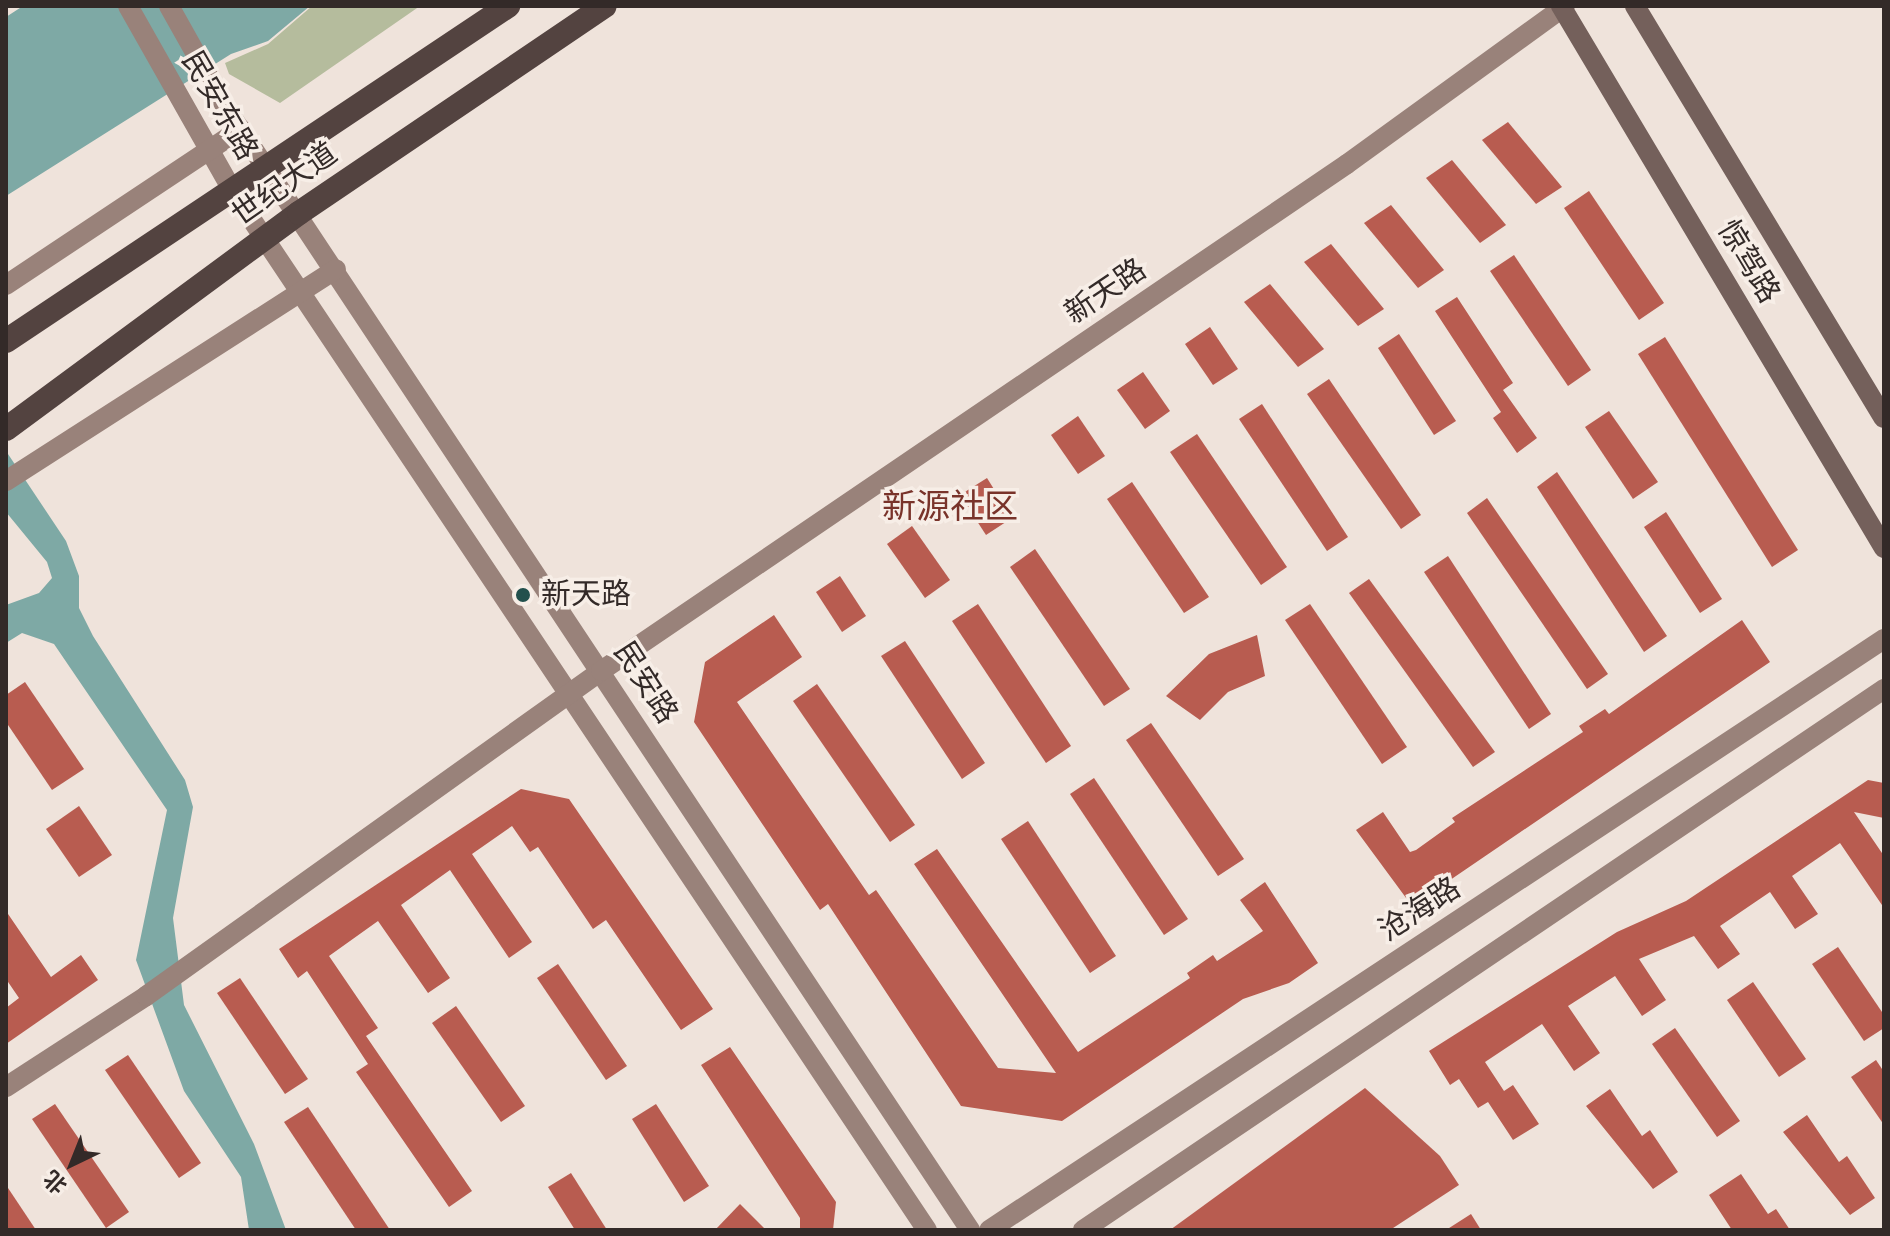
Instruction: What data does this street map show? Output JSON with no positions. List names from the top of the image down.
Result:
{
  "streets": {
    "highway": ["世纪大道"],
    "main road": [
      "民安东路",
      "惊驾路",
      "新天路",
      "民安路",
      "沧海路"
    ]
  },
  "crossings": [
    ["民安东路", "世纪大道"],
    ["民安东路", "民安路"],
    ["世纪大道", "民安路"],
    ["惊驾路", "新天路"],
    ["新天路", "民安路"]
  ],
  "districts": ["新源社区"],
  "places": ["新天路"],
  "north": "bottom left"
}
